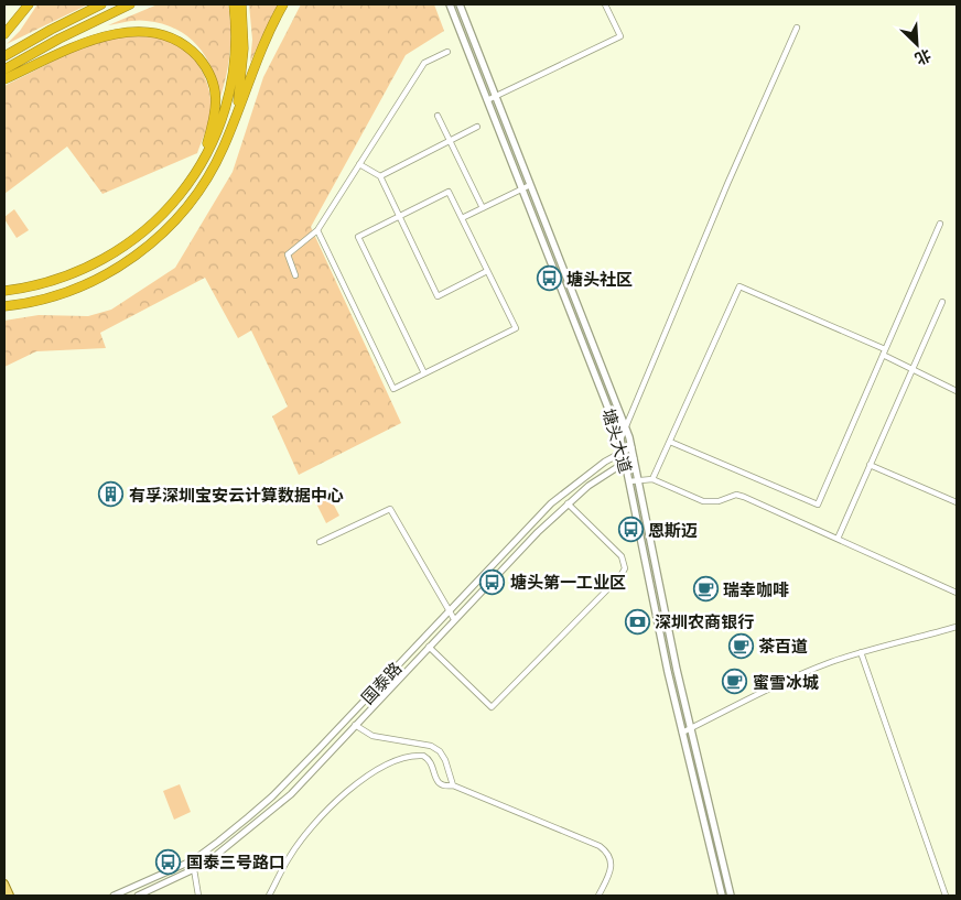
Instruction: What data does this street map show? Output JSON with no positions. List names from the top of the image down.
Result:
{
  "streets": {
    "main road": ["塘头大道"],
    "street": ["国泰路"]
  },
  "crossings": [
    ["塘头大道", "国泰路"]
  ],
  "places": {
    "bus stop": [
      "塘头社区",
      "恩斯迈",
      "塘头第一工业区",
      "国泰三号路口"
    ],
    "building": ["有孚深圳宝安云计算数据中心"],
    "cafe": ["瑞幸咖啡", "茶百道", "蜜雪冰城"],
    "bank": ["深圳农商银行"]
  },
  "north": "bottom right"
}
